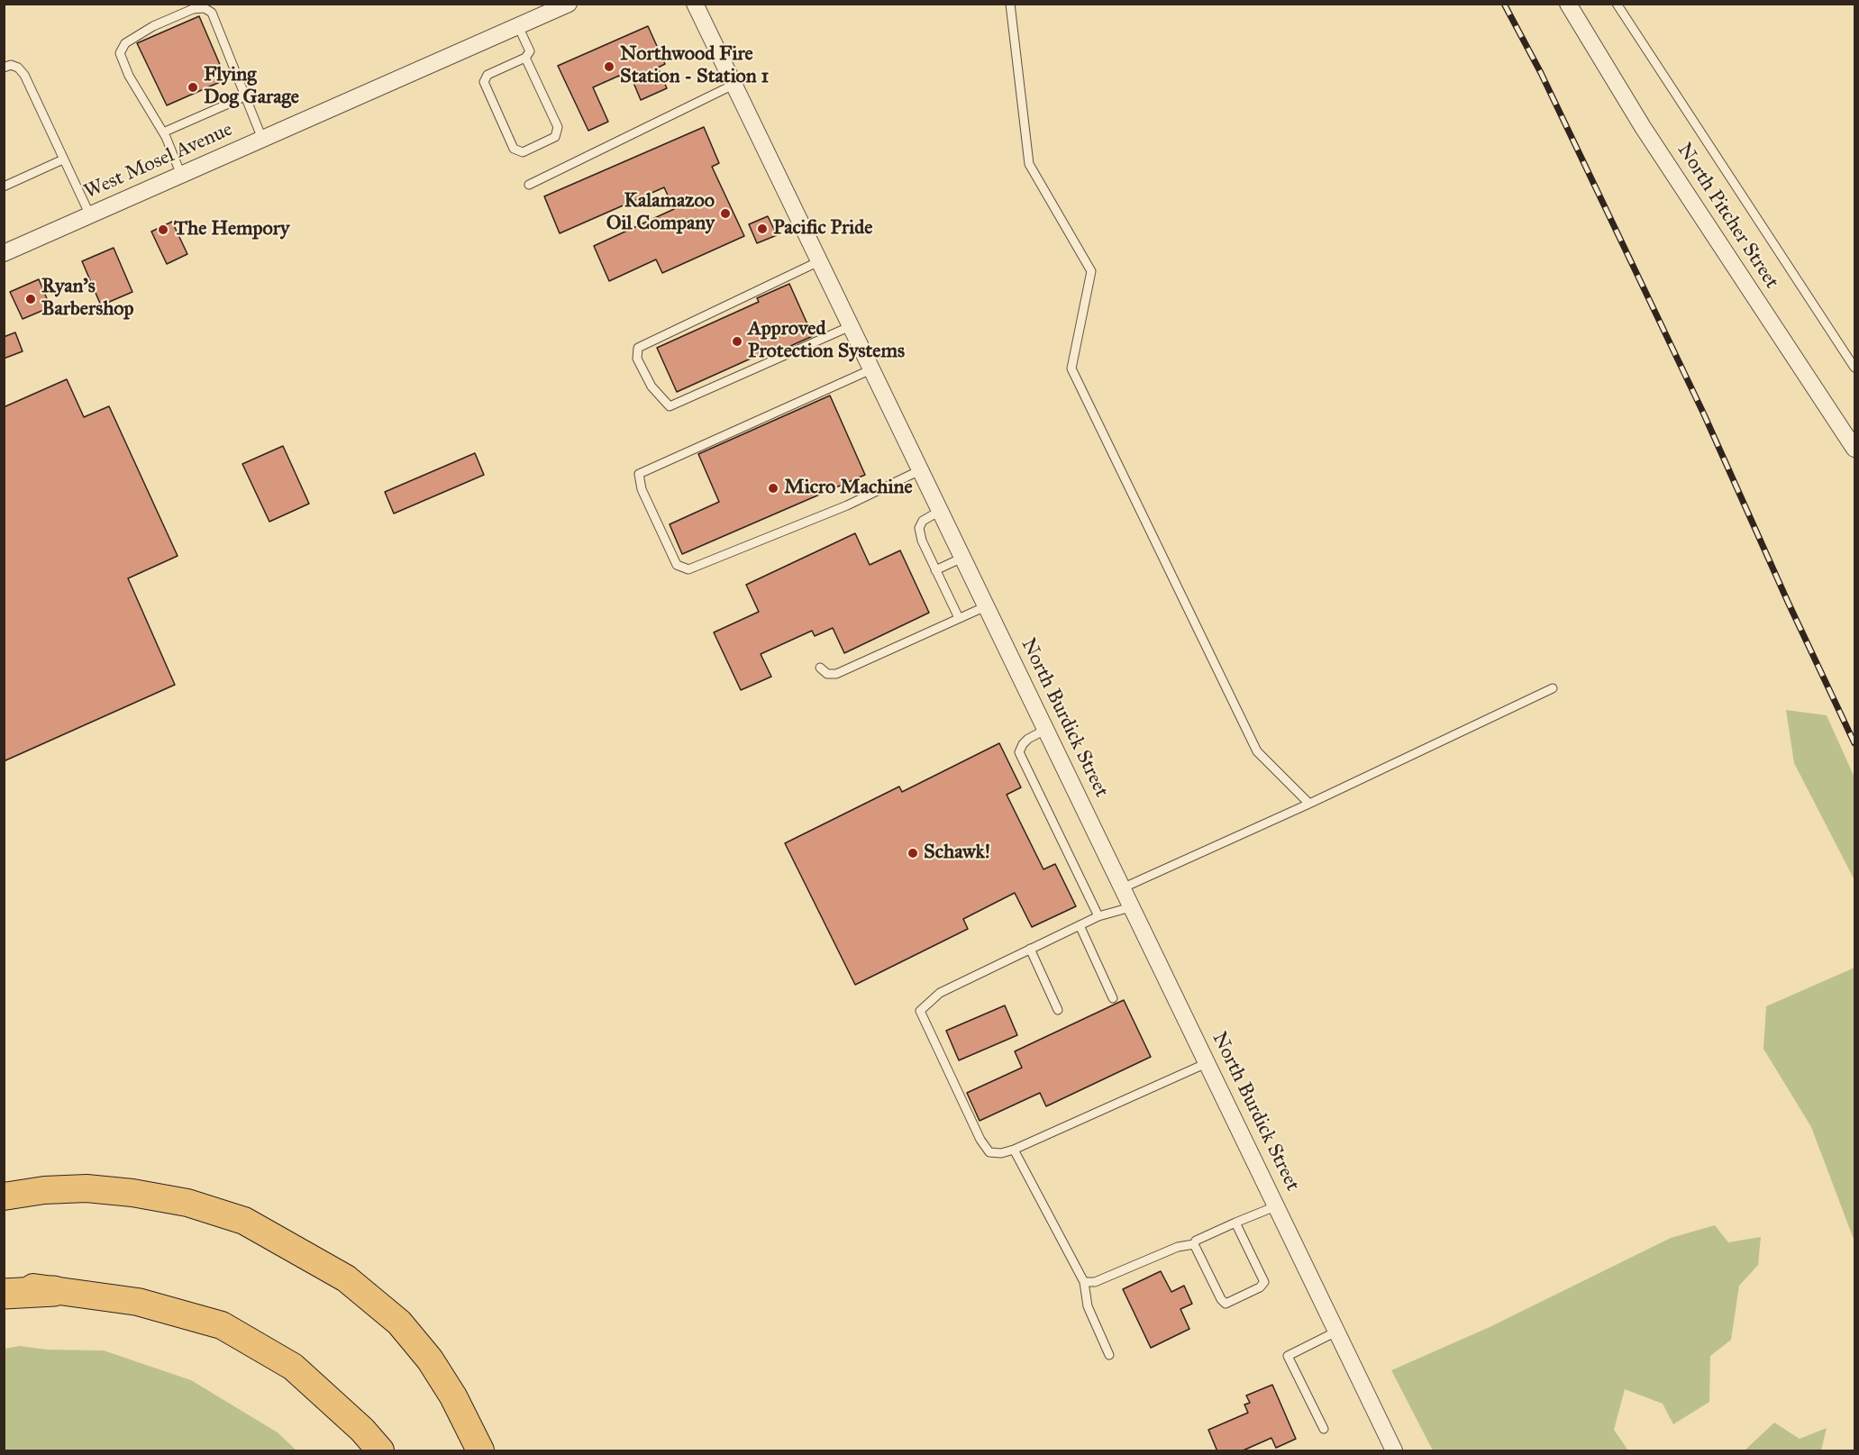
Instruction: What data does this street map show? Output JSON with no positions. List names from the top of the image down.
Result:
{
  "streets": {
    "street": ["West Mosel Avenue", "North Pitcher Street", "North Burdick Street"]
  },
  "places": [
    "Northwood Fire Station - Station 1",
    "Flying Dog Garage",
    "Kalamazoo Oil Company",
    "Pacific Pride",
    "The Hempory",
    "Ryan's Barbershop",
    "Approved Protection Systems",
    "Micro Machine",
    "Schawk!"
  ]
}
